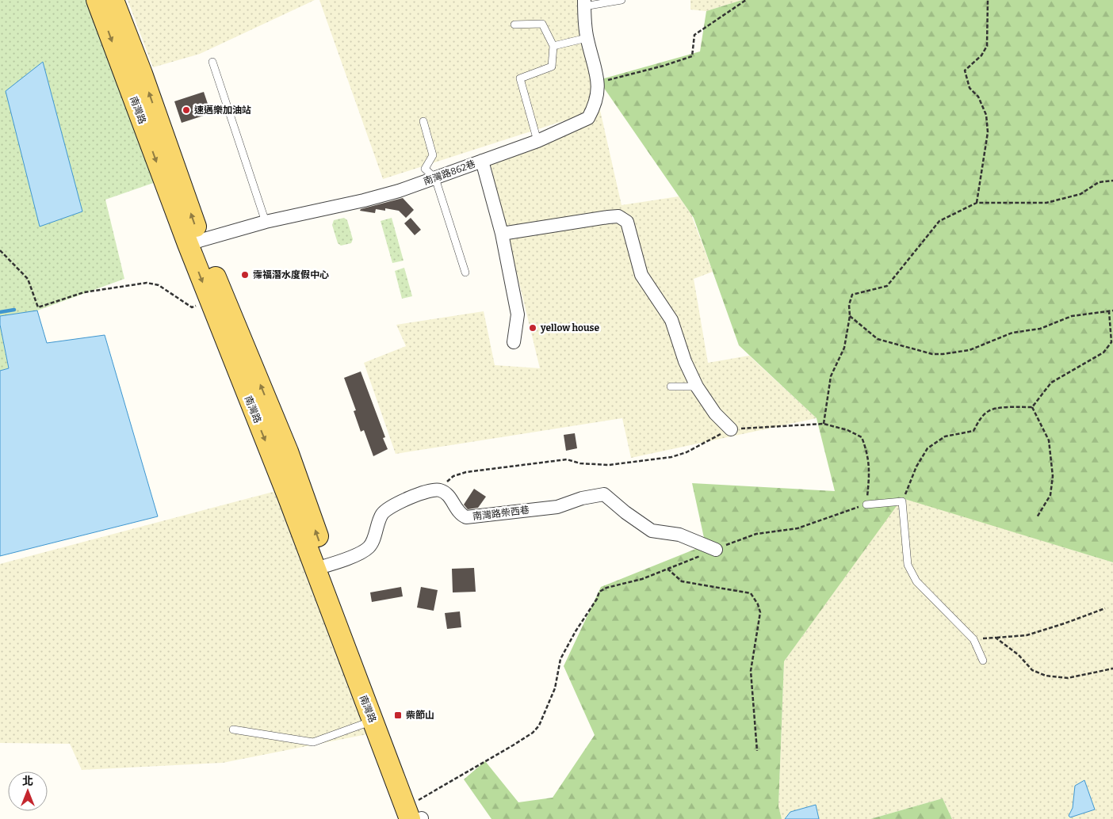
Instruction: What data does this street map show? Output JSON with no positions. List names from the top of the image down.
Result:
{
  "streets": {
    "main road": ["南灣路"],
    "street": ["南灣路862巷", "南灣路柴西巷"]
  },
  "crossings": [
    ["南灣路", "南灣路862巷"]
  ],
  "places": {
    "other": ["速邁樂加油站", "霈福潛水度假中心", "yellow house"],
    "transit": ["柴節山"]
  },
  "north": "top"
}
